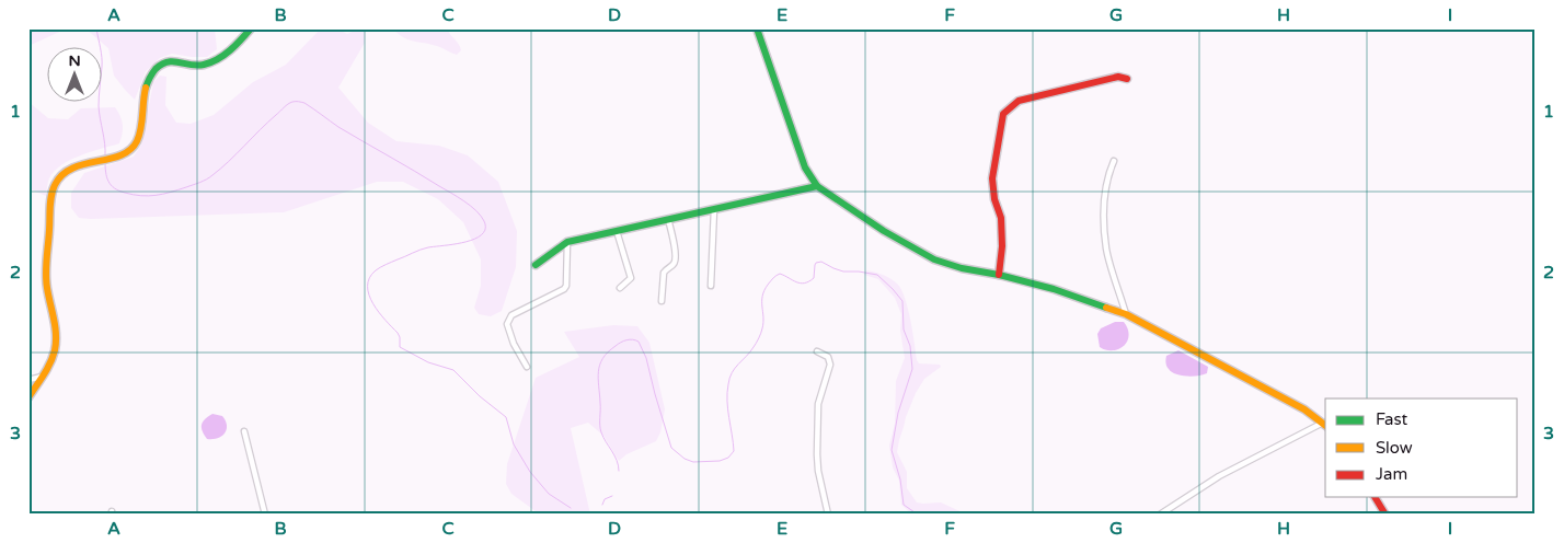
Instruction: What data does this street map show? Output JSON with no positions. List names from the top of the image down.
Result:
{
  "legend": ["Fast", "Slow", "Jam"],
  "north": "top",
  "grid": {
    "columns": [
      "A",
      "B",
      "C",
      "D",
      "E",
      "F",
      "G",
      "H",
      "I"
    ],
    "rows": ["1", "2", "3"]
  }
}
